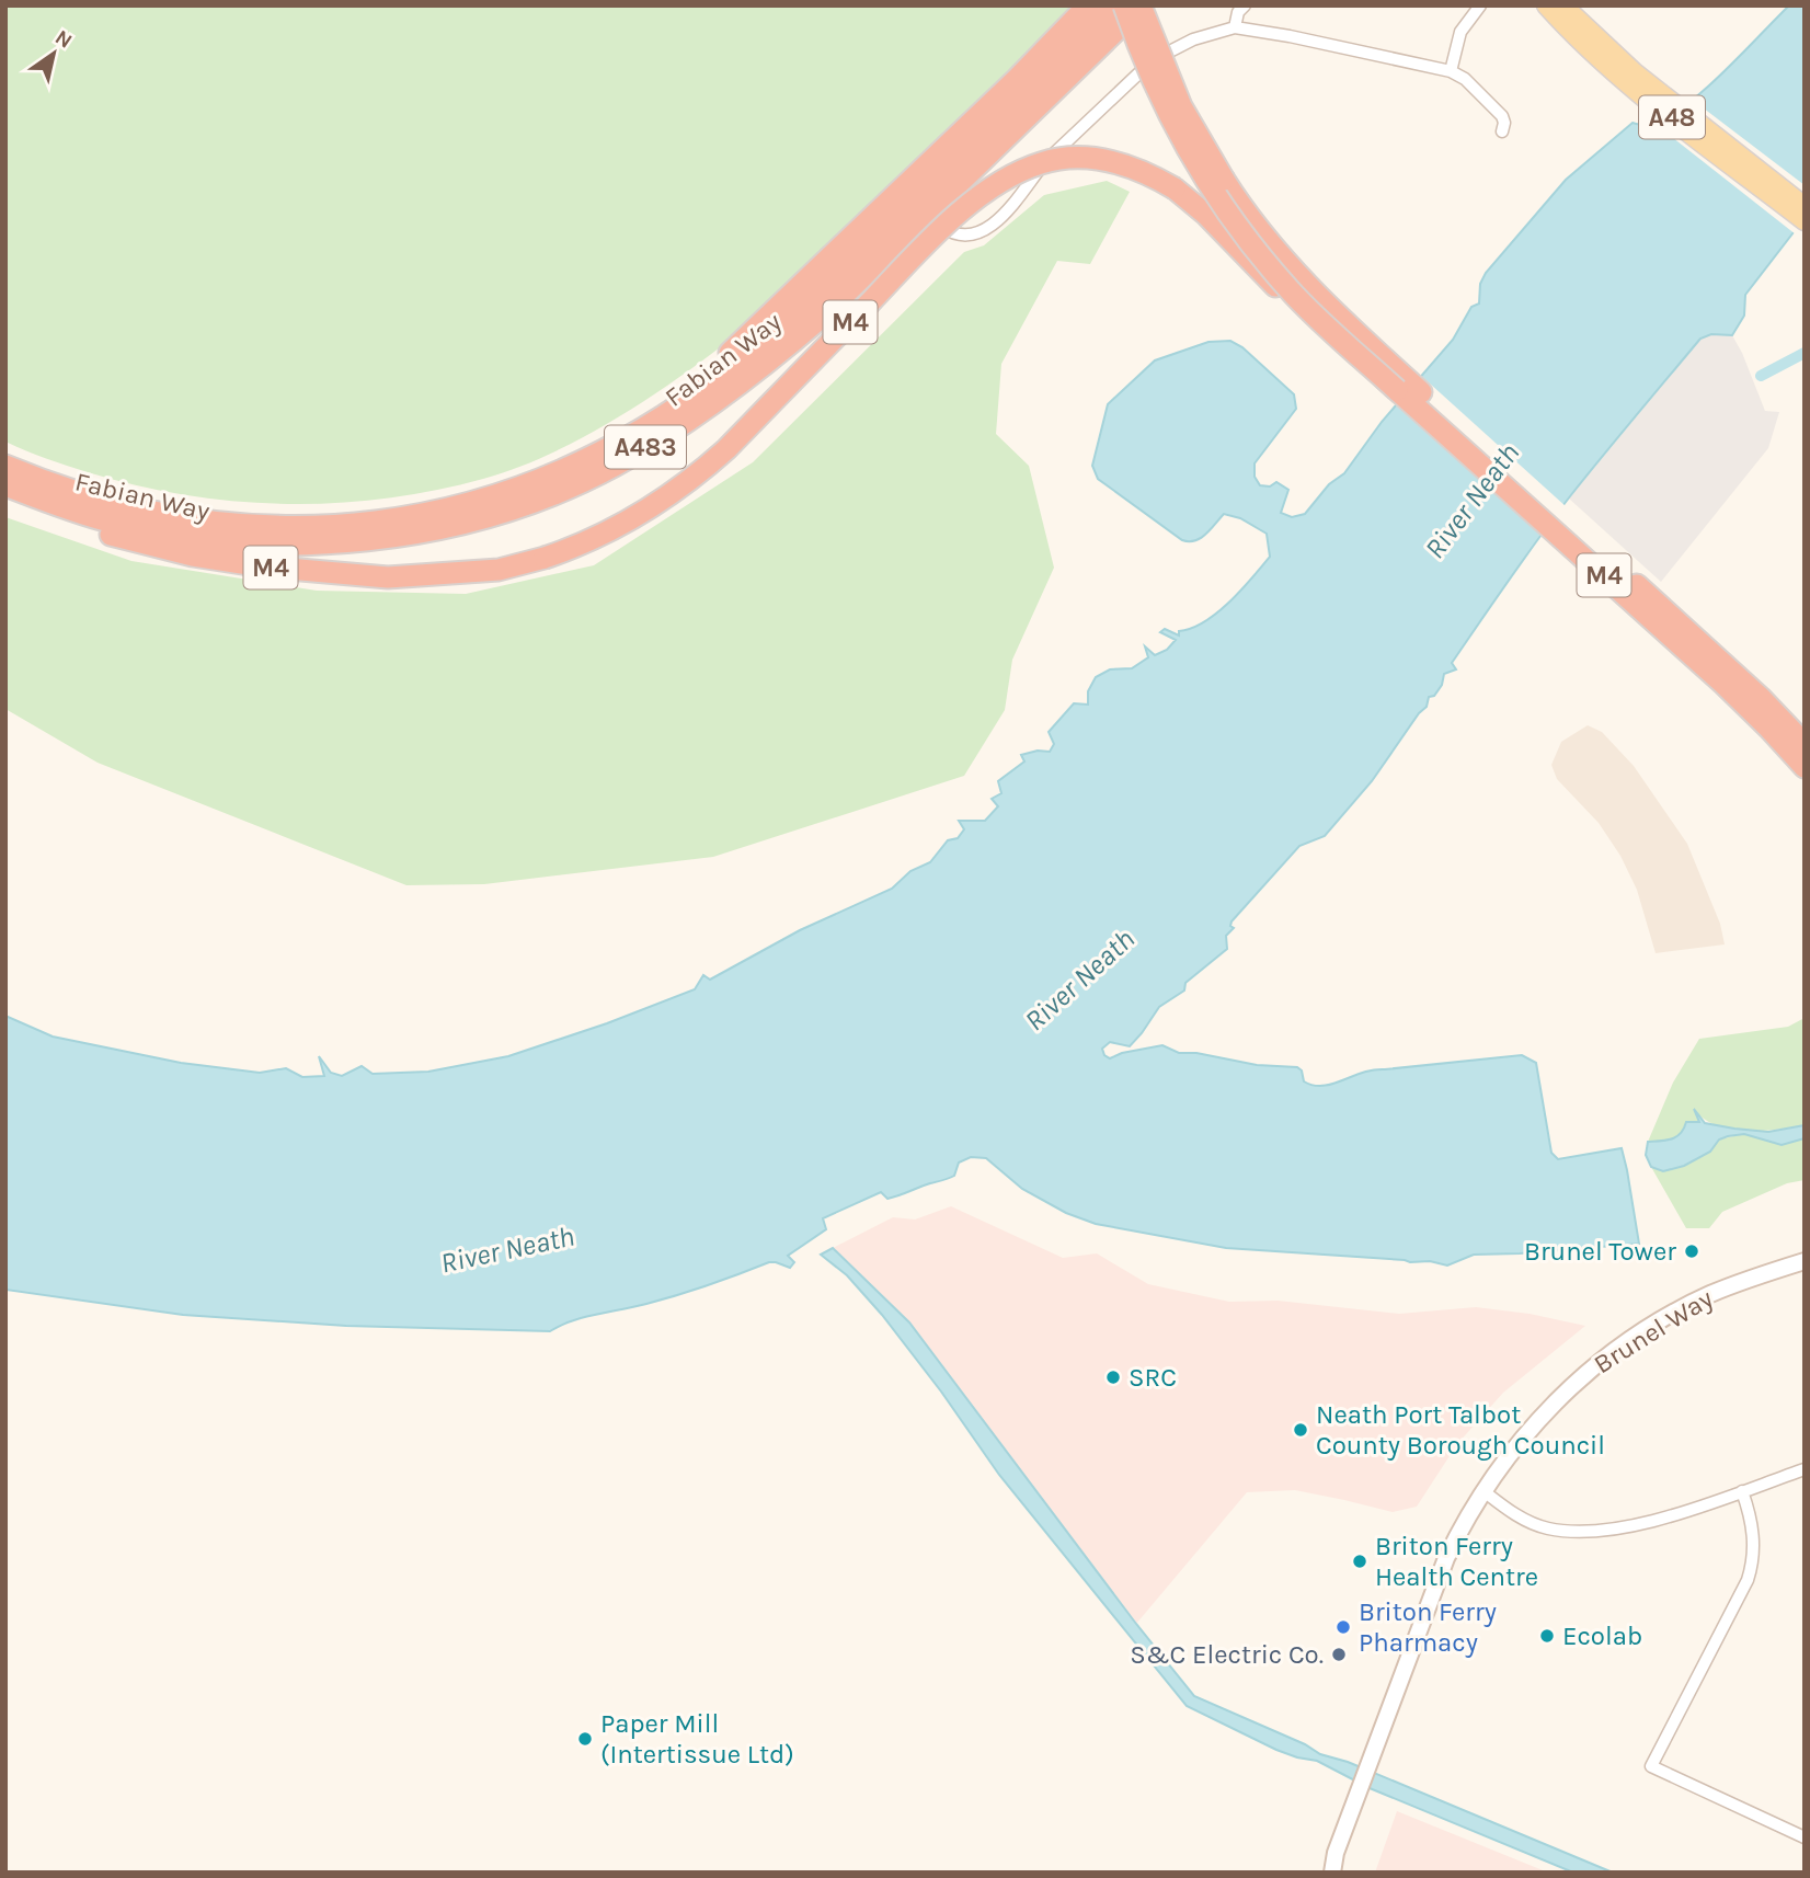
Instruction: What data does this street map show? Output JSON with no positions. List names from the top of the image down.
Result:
{
  "streets": {
    "highway": ["M4", "Fabian Way", "A483"],
    "main road": ["A48"],
    "street": ["Brunel Way"]
  },
  "crossings": [
    ["M4", "Fabian Way"]
  ],
  "water": ["River Neath"],
  "places": [
    "Brunel Tower",
    "SRC",
    "Neath Port Talbot County Borough Council",
    "Briton Ferry Health Centre",
    "Briton Ferry Pharmacy",
    "Ecolab",
    "S&C Electric Co.",
    "Paper Mill (Intertissue Ltd)"
  ],
  "north": "top right"
}
